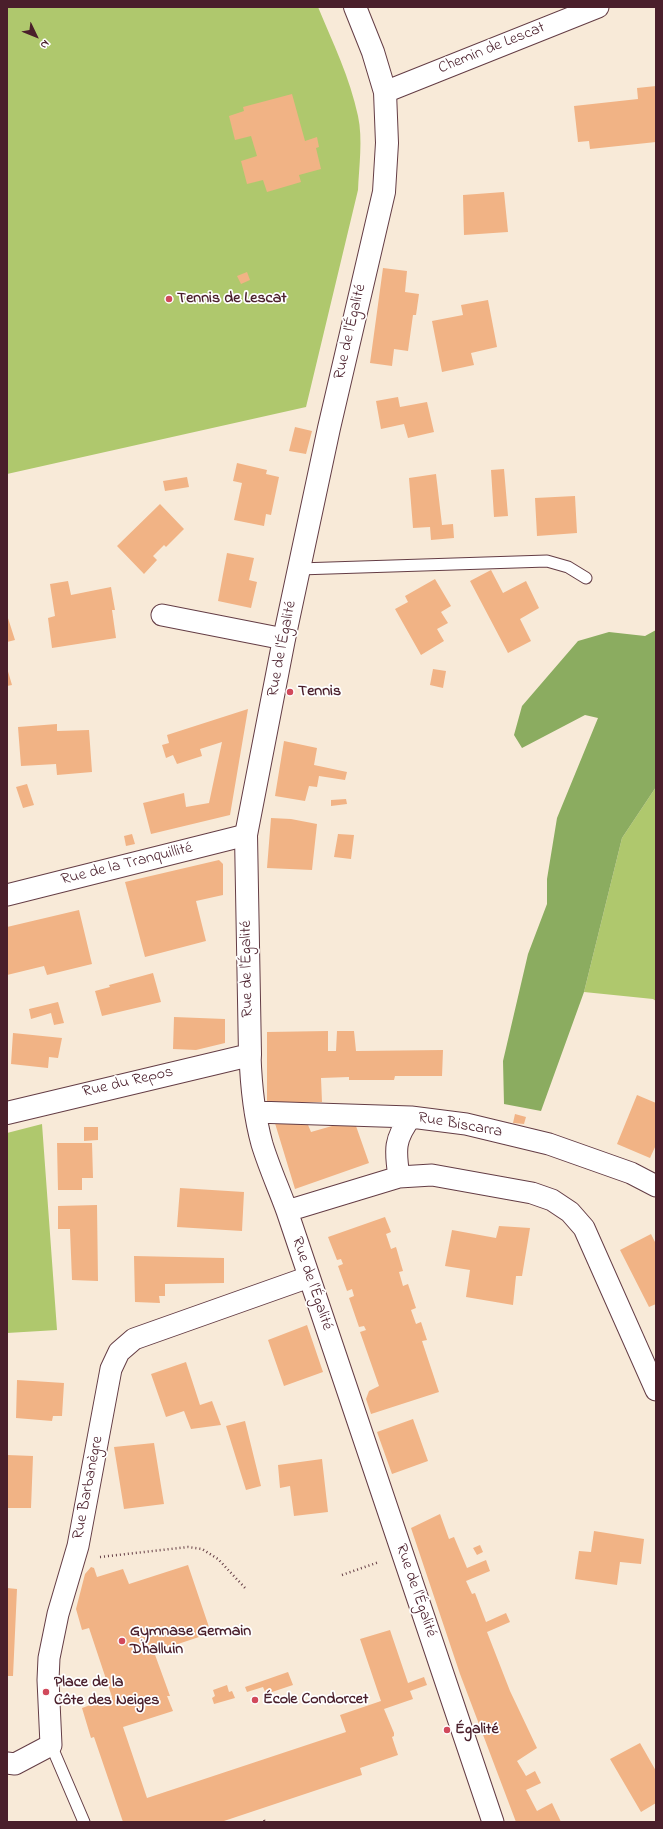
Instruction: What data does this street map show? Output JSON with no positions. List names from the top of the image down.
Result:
{
  "streets": {
    "street": [
      "Chemin de Lescat",
      "Rue de l'Égalité",
      "Rue de la Tranquillité",
      "Rue du Repos",
      "Rue Biscarra",
      "Rue Barbanègre"
    ]
  },
  "crossings": [
    ["Chemin de Lescat", "Rue de l'Égalité"],
    ["Rue de l'Égalité", "Rue de la Tranquillité"],
    ["Rue de l'Égalité", "Rue du Repos"],
    ["Rue de l'Égalité", "Rue Biscarra"],
    ["Rue de l'Égalité", "Rue Barbanègre"]
  ],
  "places": [
    "Tennis de Lescat",
    "Tennis",
    "Gymnase Germain Dhalluin",
    "Place de la Côte des Neiges",
    "École Condorcet",
    "Égalité"
  ],
  "north": "bottom right"
}
